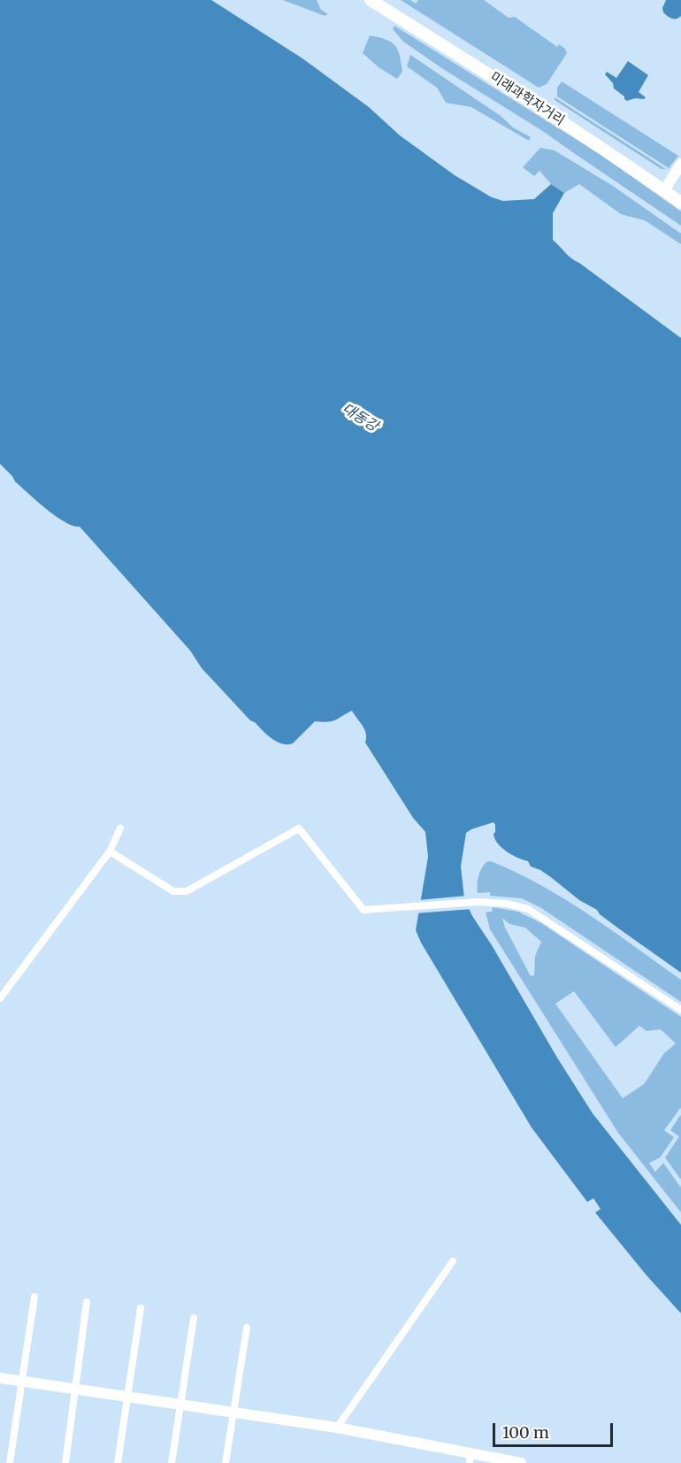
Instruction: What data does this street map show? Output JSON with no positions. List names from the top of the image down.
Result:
{
  "streets": {
    "main road": ["미래과학자거리"]
  },
  "water": ["대동강"],
  "scale_bar": "100 m"
}
